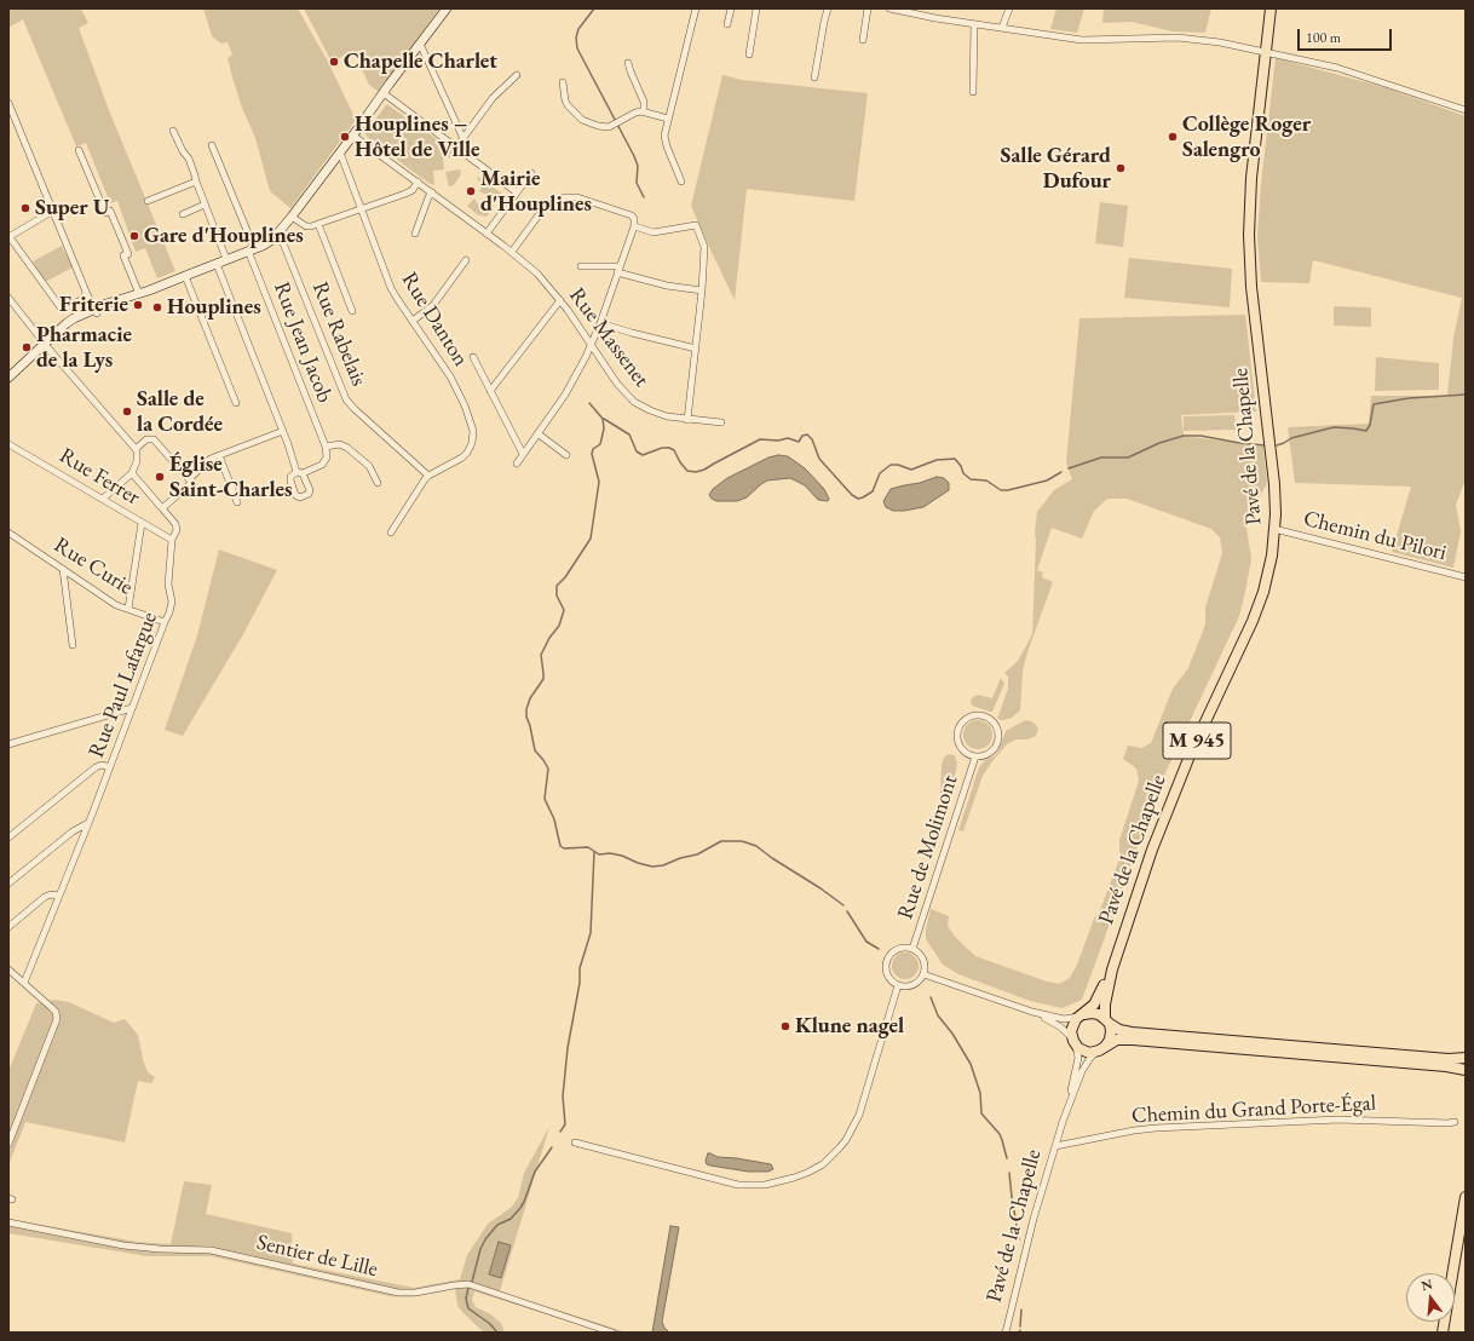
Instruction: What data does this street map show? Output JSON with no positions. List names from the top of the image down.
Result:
{
  "streets": {
    "main road": ["Pavé de la Chapelle", "M 945"],
    "street": [
      "Rue Danton",
      "Rue Rabelais",
      "Rue Massenet",
      "Rue Jean Jacob",
      "Rue Ferrer",
      "Chemin du Pilori",
      "Rue Curie",
      "Rue Paul Lafargue",
      "Rue de Molimont",
      "Chemin du Grand Porte-Égal",
      "Sentier de Lille"
    ]
  },
  "crossings": [
    ["Rue Danton", "Rue Rabelais"],
    ["Pavé de la Chapelle", "Chemin du Pilori"],
    ["Pavé de la Chapelle", "Chemin du Grand Porte-Égal"],
    ["Rue Ferrer", "Rue Paul Lafargue"],
    ["Rue Curie", "Rue Paul Lafargue"]
  ],
  "places": [
    "Chapelle Charlet",
    "Houplines – Hôtel de Ville",
    "Collège Roger Salengro",
    "Salle Gérard Dufour",
    "Mairie d'Houplines",
    "Super U",
    "Gare d'Houplines",
    "Friterie",
    "Houplines",
    "Pharmacie de la Lys",
    "Salle de la Cordée",
    "Église Saint-Charles",
    "Klune nagel"
  ],
  "scale_bar": "100 m",
  "north": "top"
}
